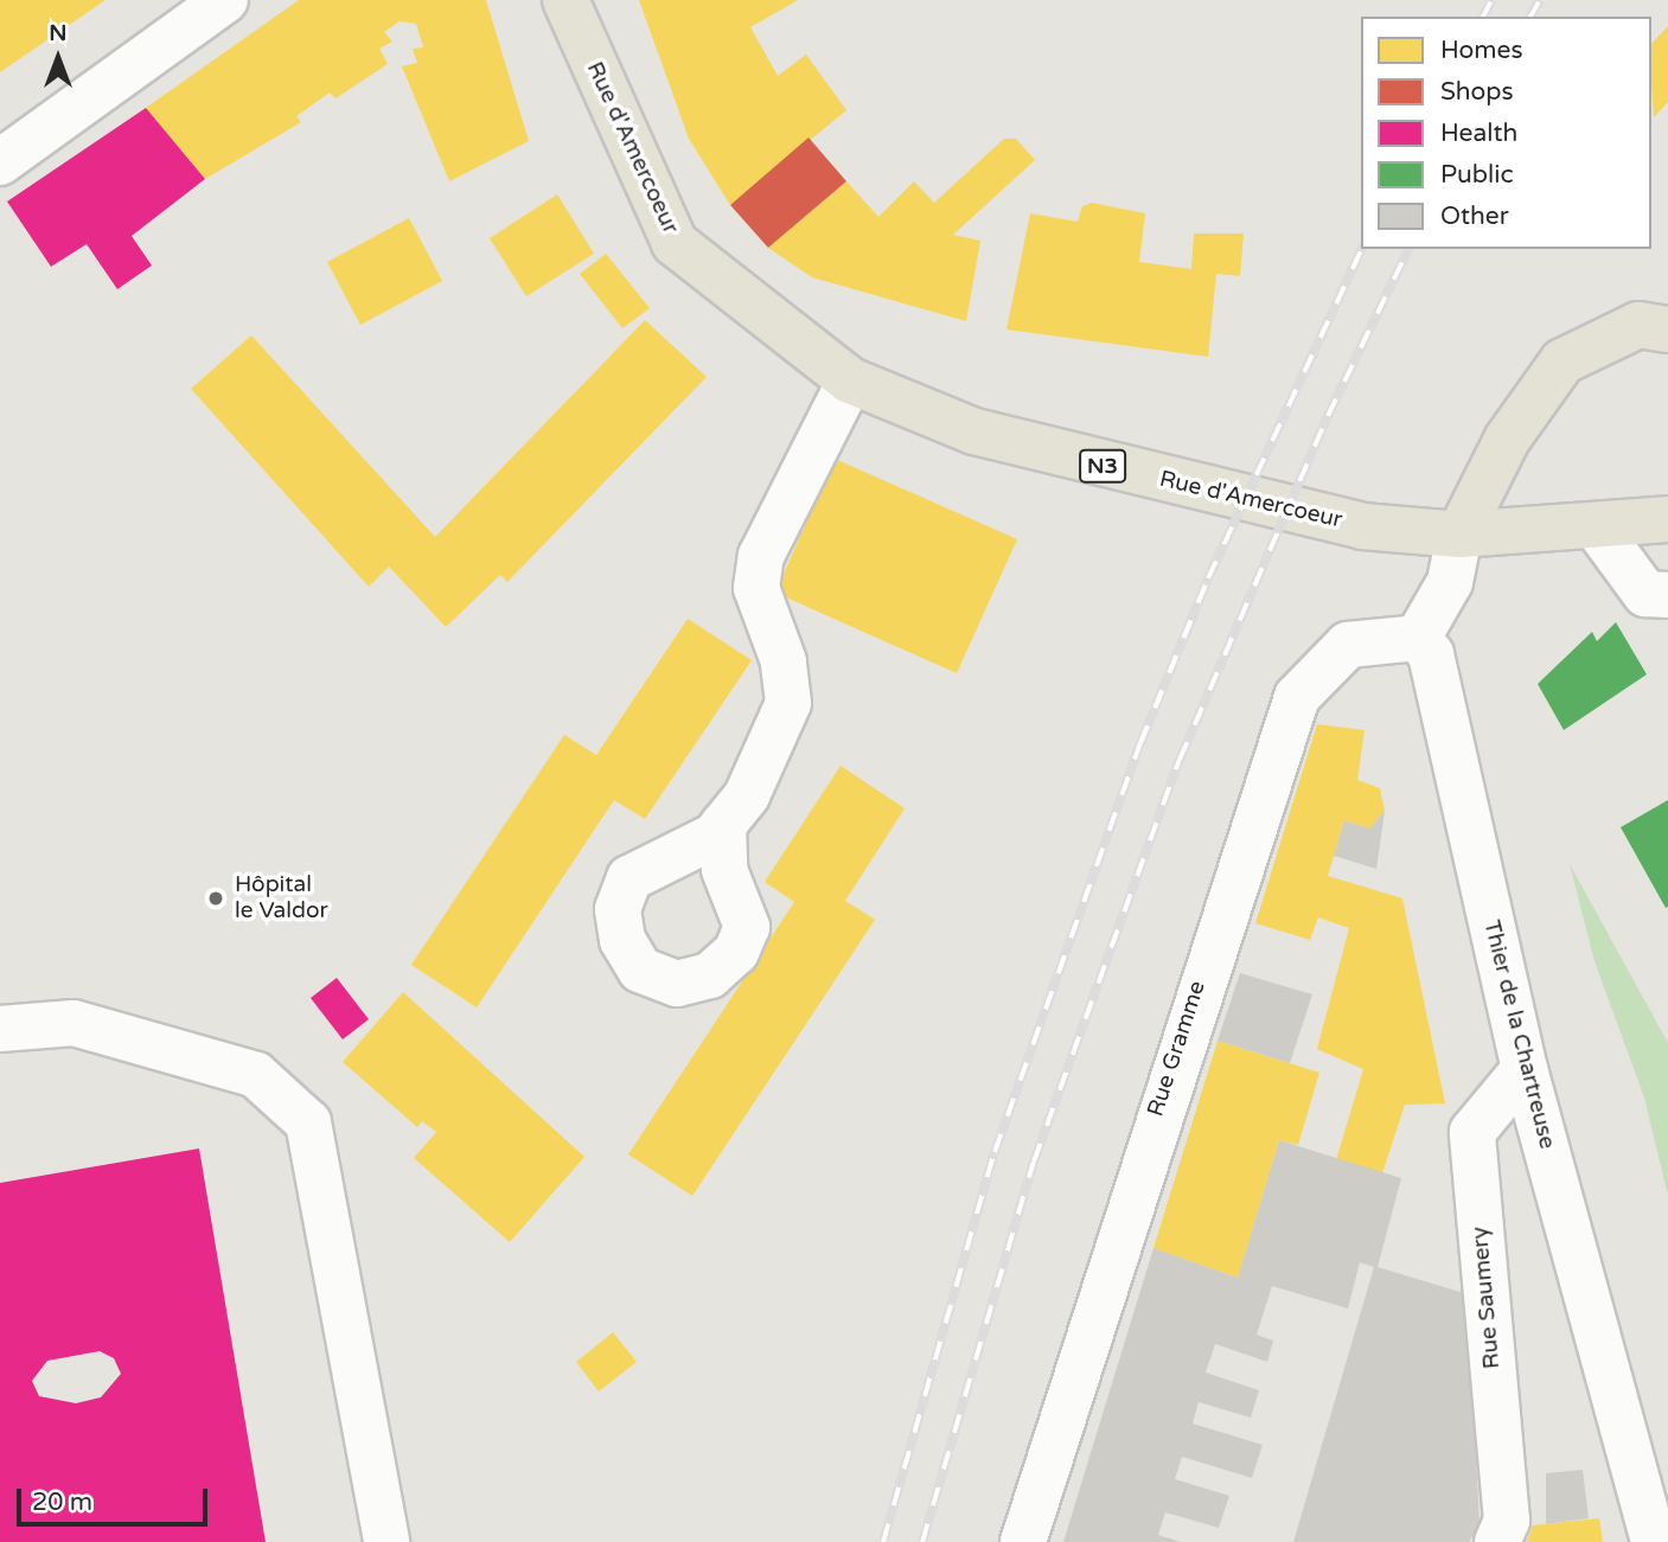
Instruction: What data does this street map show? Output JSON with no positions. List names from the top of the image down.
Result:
{
  "streets": {
    "main road": ["Rue d'Amercoeur", "N3"],
    "street": ["Thier de la Chartreuse", "Rue Gramme", "Rue Saumery"]
  },
  "crossings": [
    ["Rue d'Amercoeur", "N3"],
    ["Thier de la Chartreuse", "Rue Gramme"],
    ["Thier de la Chartreuse", "Rue Saumery"]
  ],
  "places": ["Hôpital le Valdor"],
  "legend": [
    "Homes",
    "Shops",
    "Health",
    "Public",
    "Other"
  ],
  "scale_bar": "20 m",
  "north": "top"
}
